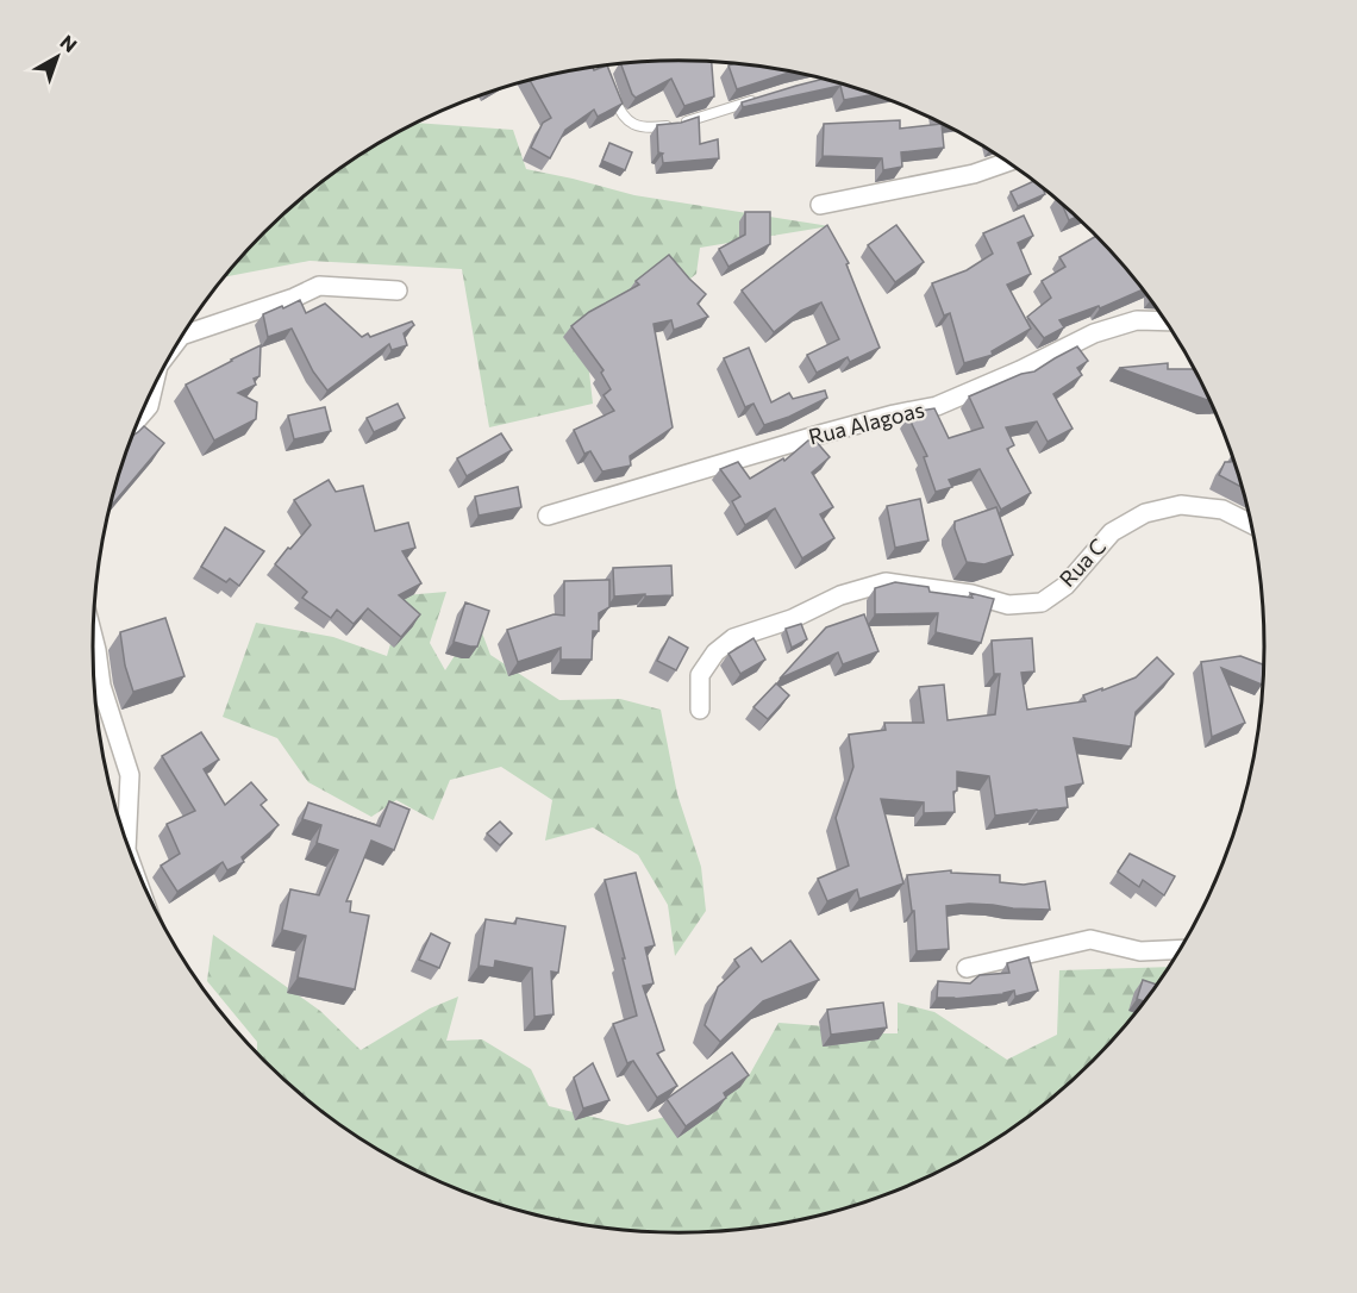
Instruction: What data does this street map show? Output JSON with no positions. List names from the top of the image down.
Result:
{
  "streets": {
    "street": ["Rua Alagoas", "Rua C"]
  },
  "north": "top right"
}
